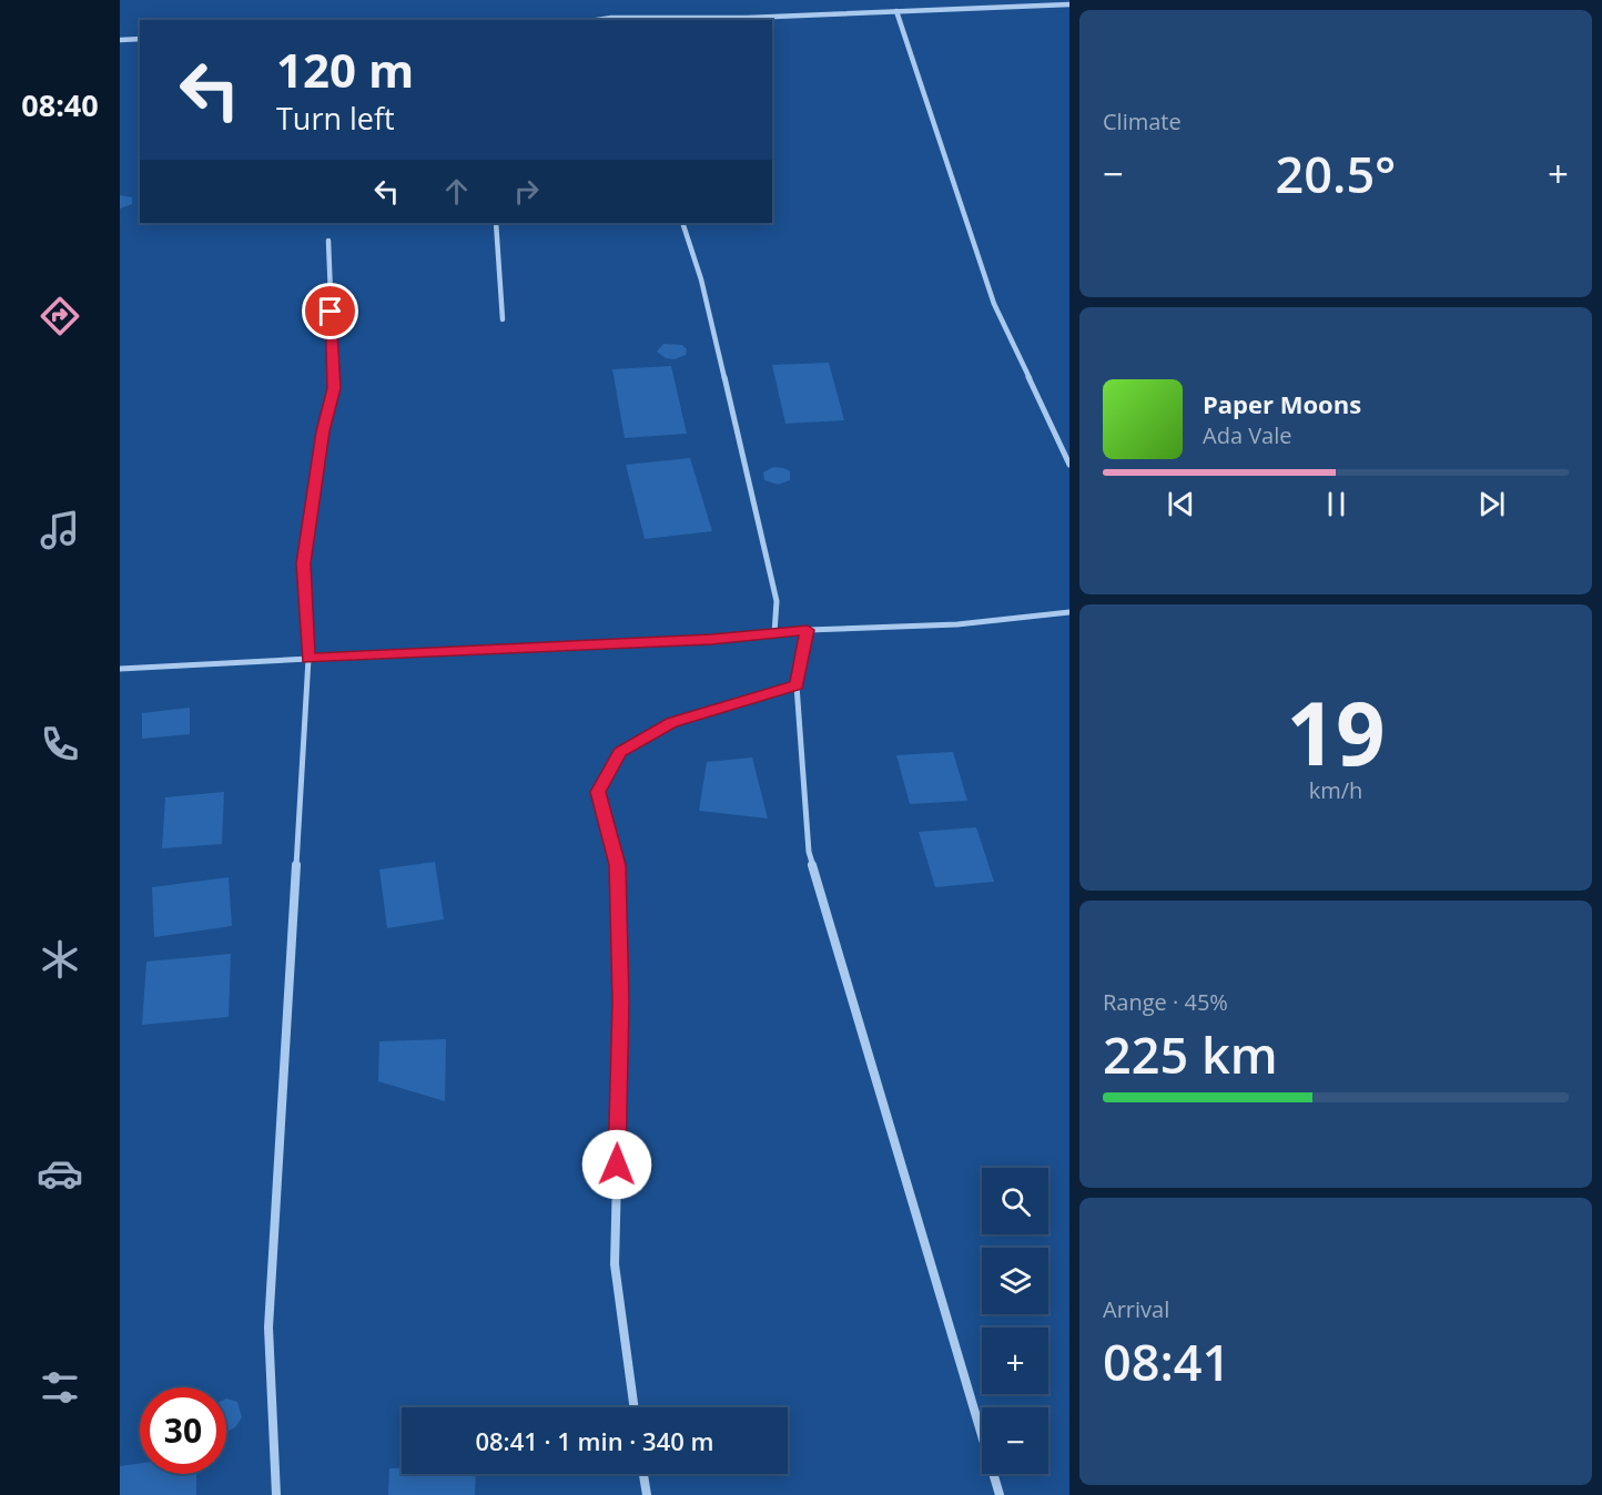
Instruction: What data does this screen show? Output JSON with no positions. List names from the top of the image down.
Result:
{
  "page": {
    "tabs": "08:40",
    "tile": [
      "Climate",
      ["19", "km/h"],
      ["Range · 45%", "225 km"],
      ["Arrival", "08:41"]
    ],
    "turn": ["120 m", "Turn left"],
    "heat": ["−", "20.5°", "+"],
    "song": ["Paper Moons", "Ada Vale"],
    "map_buttons": ["+", "−"],
    "limit": "30",
    "trip": "08:41 · 1 min · 340 m"
  }
}
